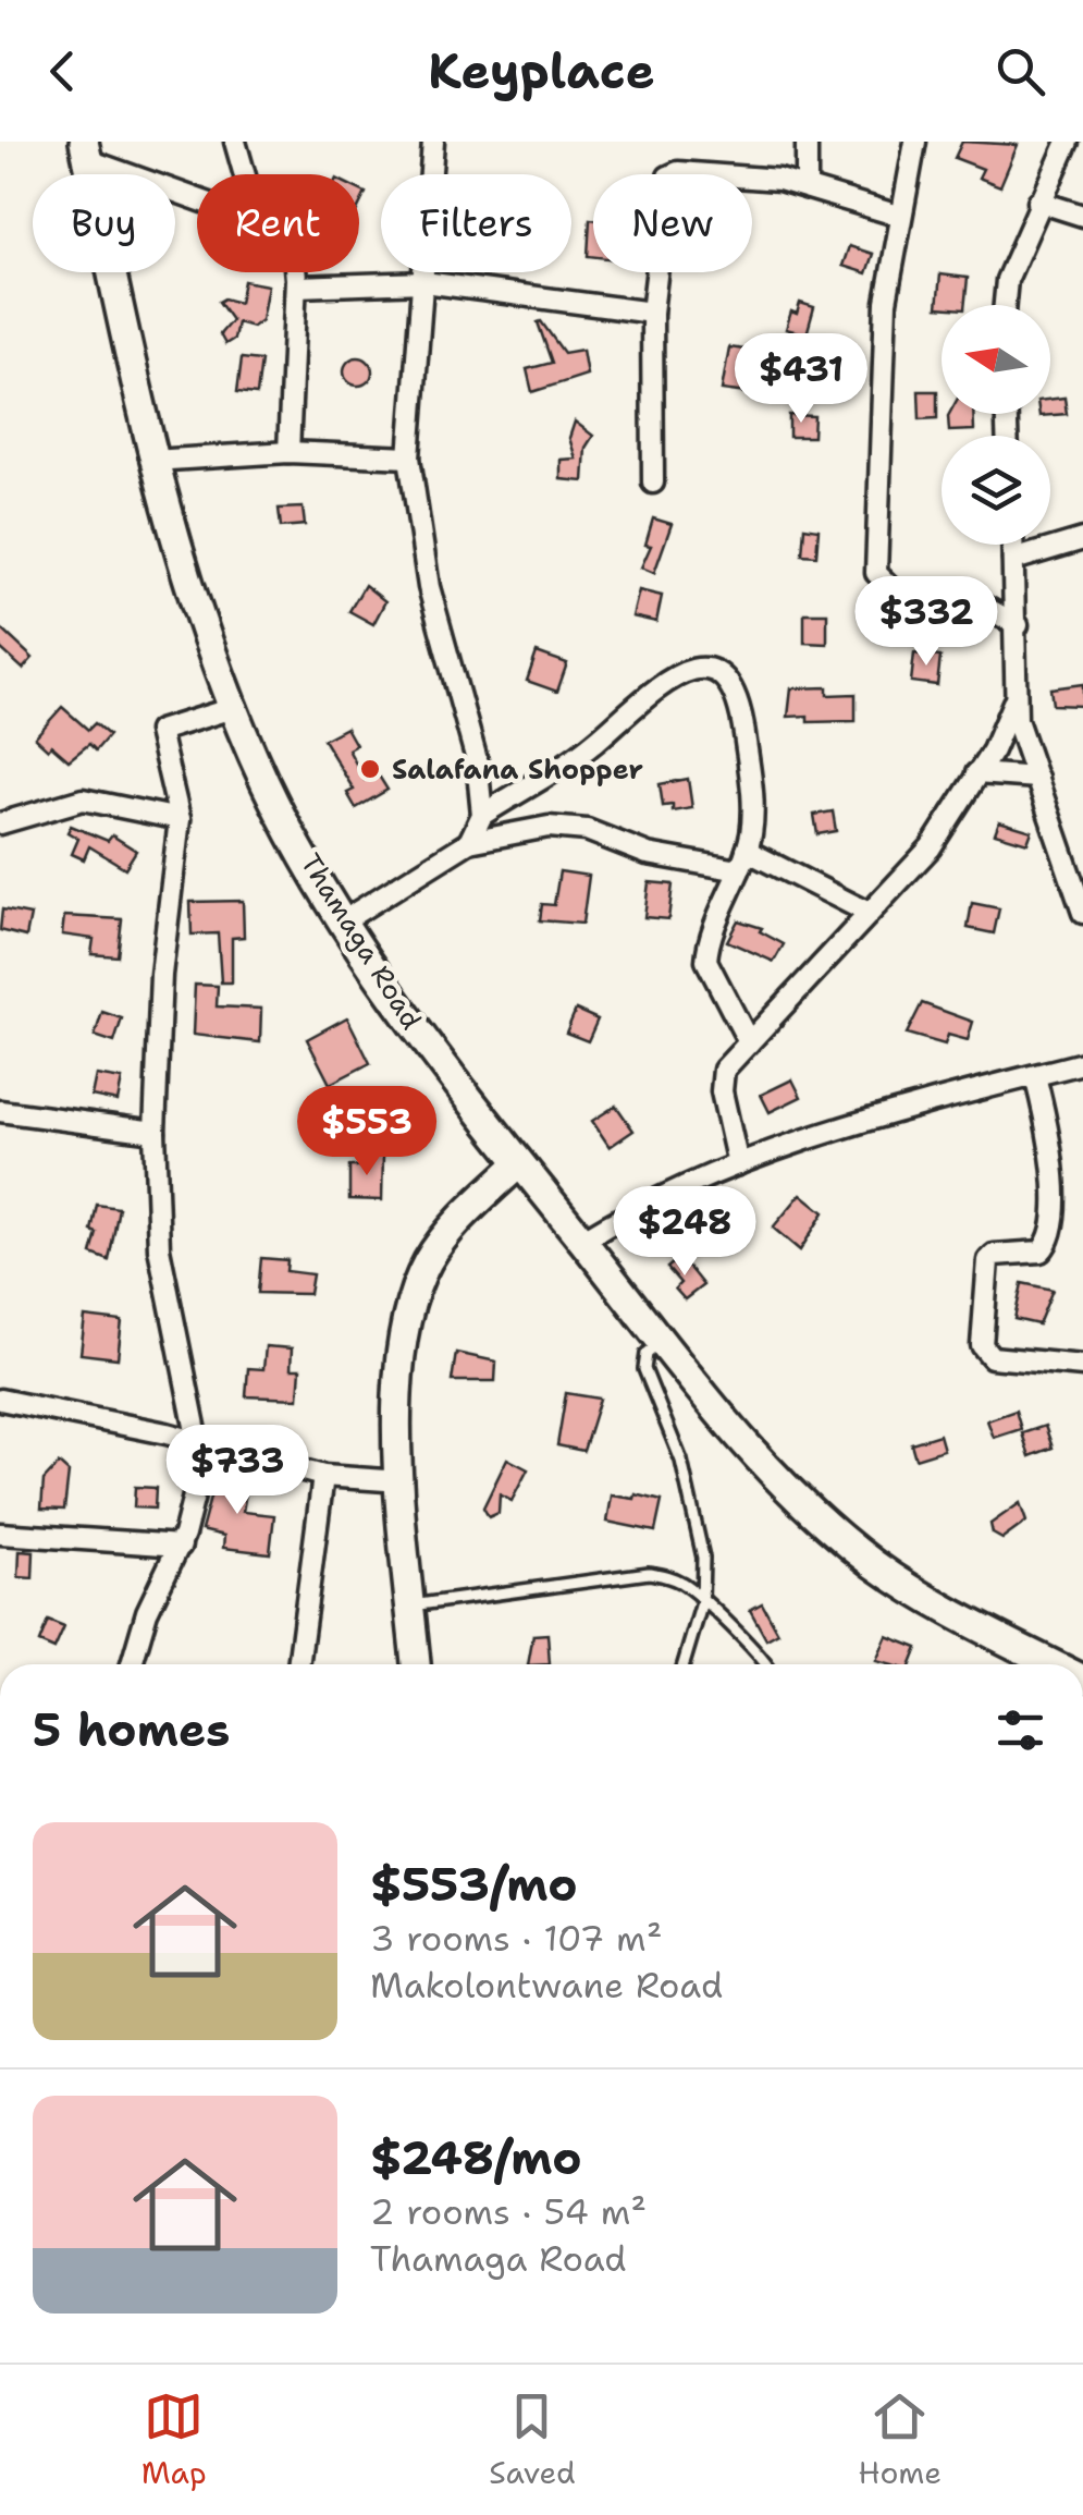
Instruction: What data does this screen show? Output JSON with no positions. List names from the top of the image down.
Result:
{
  "streets": {
    "main road": ["Thamaga Road"]
  },
  "places": ["Salafana Shopper"],
  "north": "left",
  "page": {
    "header": "Keyplace",
    "chip": [
      "Buy",
      "Rent",
      "Filters",
      "New"
    ],
    "price": [
      "$431",
      "$332",
      "$553",
      "$248",
      "$733"
    ],
    "heading": "5 homes",
    "list": [
      {
        "name": "$553/mo",
        "note": "3 rooms · 107 m² · Makolontwane Road"
      },
      {
        "name": "$248/mo",
        "note": "2 rooms · 54 m² · Thamaga Road"
      }
    ],
    "tabs": ["Map", "Saved", "Home"]
  }
}
